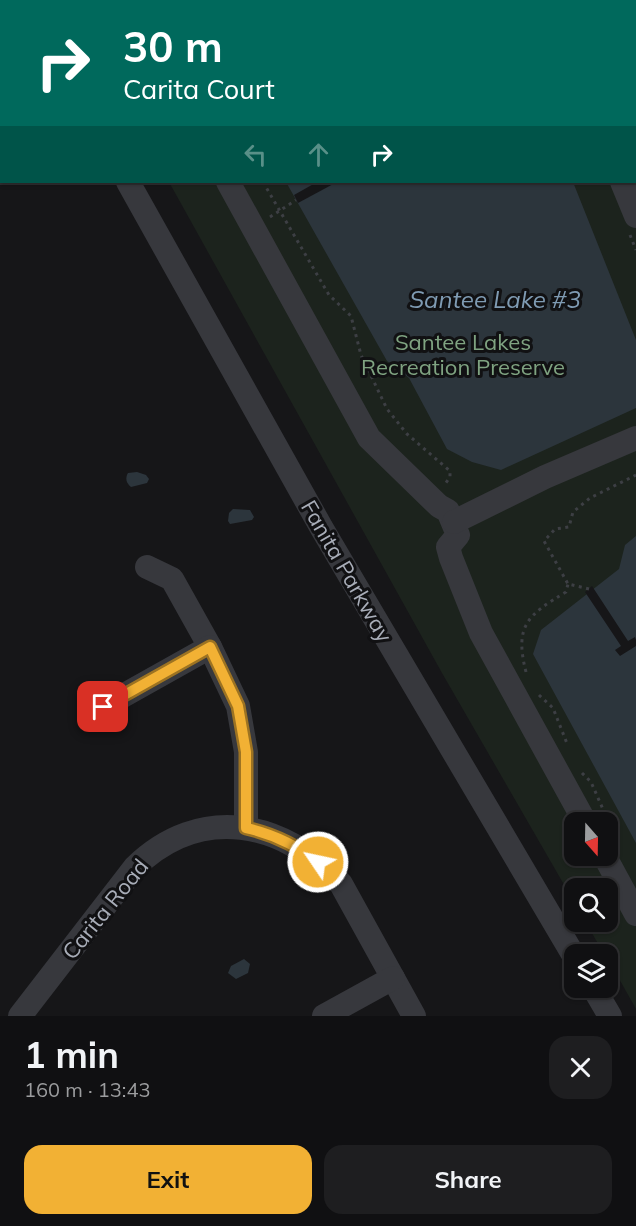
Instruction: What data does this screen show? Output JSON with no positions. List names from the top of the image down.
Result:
{
  "streets": {
    "street": ["Fanita Parkway", "Carita Road"]
  },
  "water": ["Santee Lake #3"],
  "parks": ["Santee Lakes Recreation Preserve"],
  "north": "bottom",
  "page": {
    "turn": ["30 m", "Carita Court"],
    "heading": ["1 min", "160 m · 13:43"],
    "buttons": ["Exit", "Share"]
  }
}
